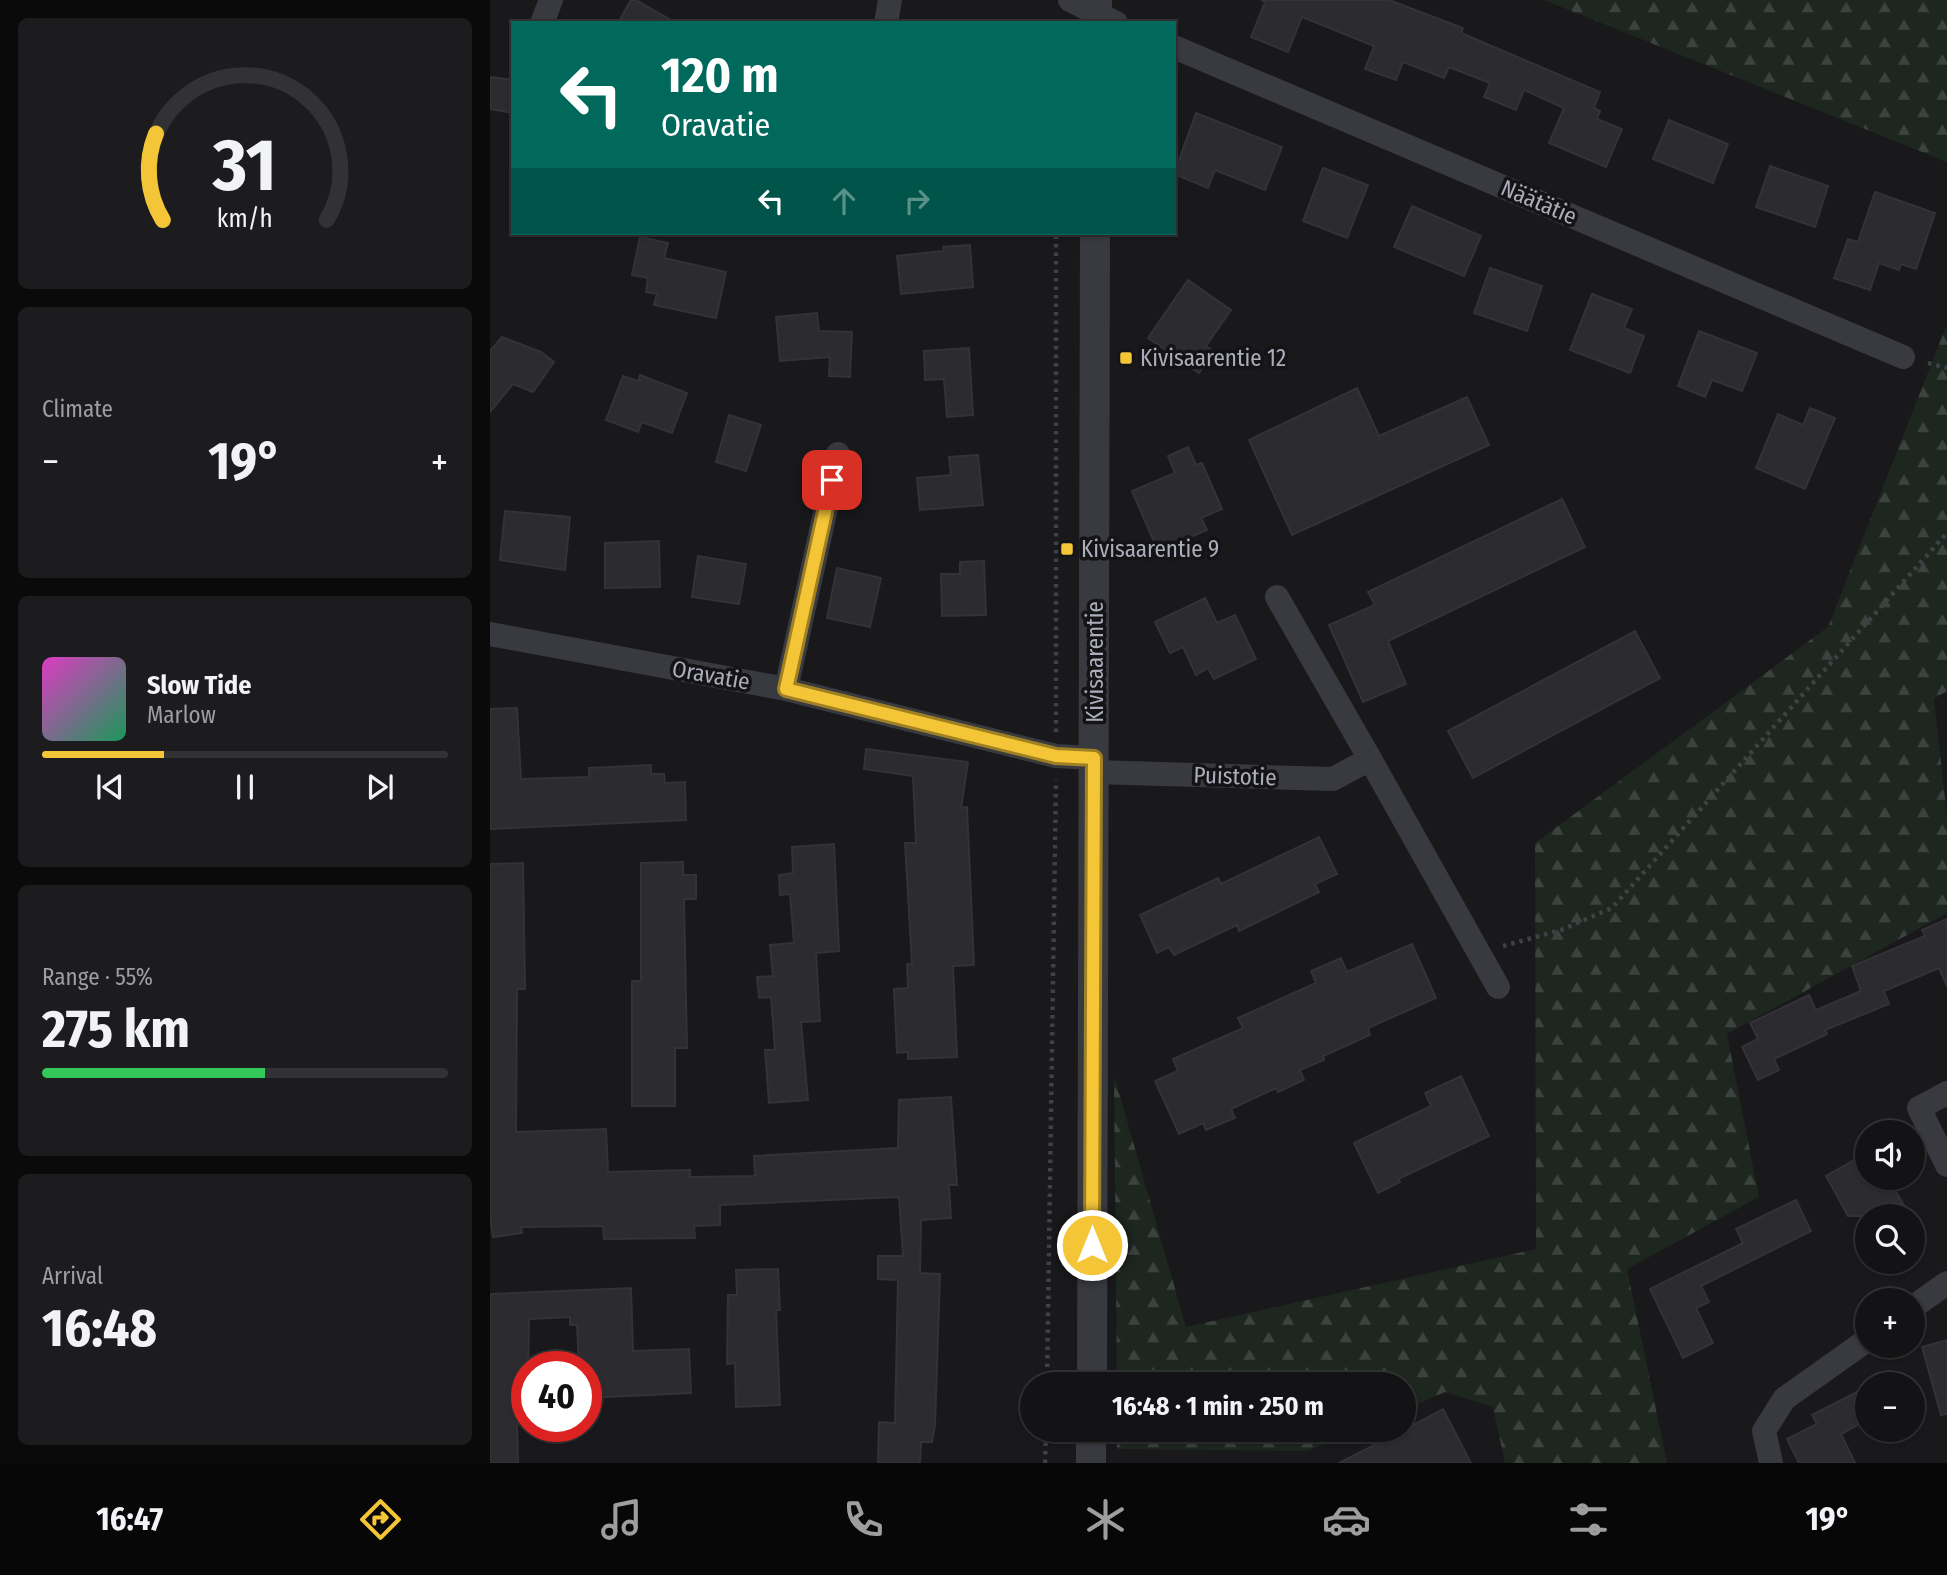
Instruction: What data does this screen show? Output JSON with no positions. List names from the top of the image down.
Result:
{
  "streets": {
    "street": [
      "Näätätie",
      "Kivisaarentie",
      "Oravatie",
      "Puistotie"
    ]
  },
  "crossings": [
    ["Kivisaarentie", "Oravatie"],
    ["Kivisaarentie", "Puistotie"],
    ["Oravatie", "Puistotie"]
  ],
  "places": {
    "transit": ["Kivisaarentie 12", "Kivisaarentie 9"]
  },
  "page": {
    "turn": ["120 m", "Oravatie"],
    "tile": [
      "Climate",
      ["Range · 55%", "275 km"],
      ["Arrival", "16:48"]
    ],
    "heat": ["−", "19°", "+"],
    "song": ["Slow Tide", "Marlow"],
    "map_buttons": ["+", "−"],
    "limit": "40",
    "trip": "16:48 · 1 min · 250 m",
    "tabs": ["16:47", "19°"],
    "gauge": ["31", "km/h"]
  }
}
